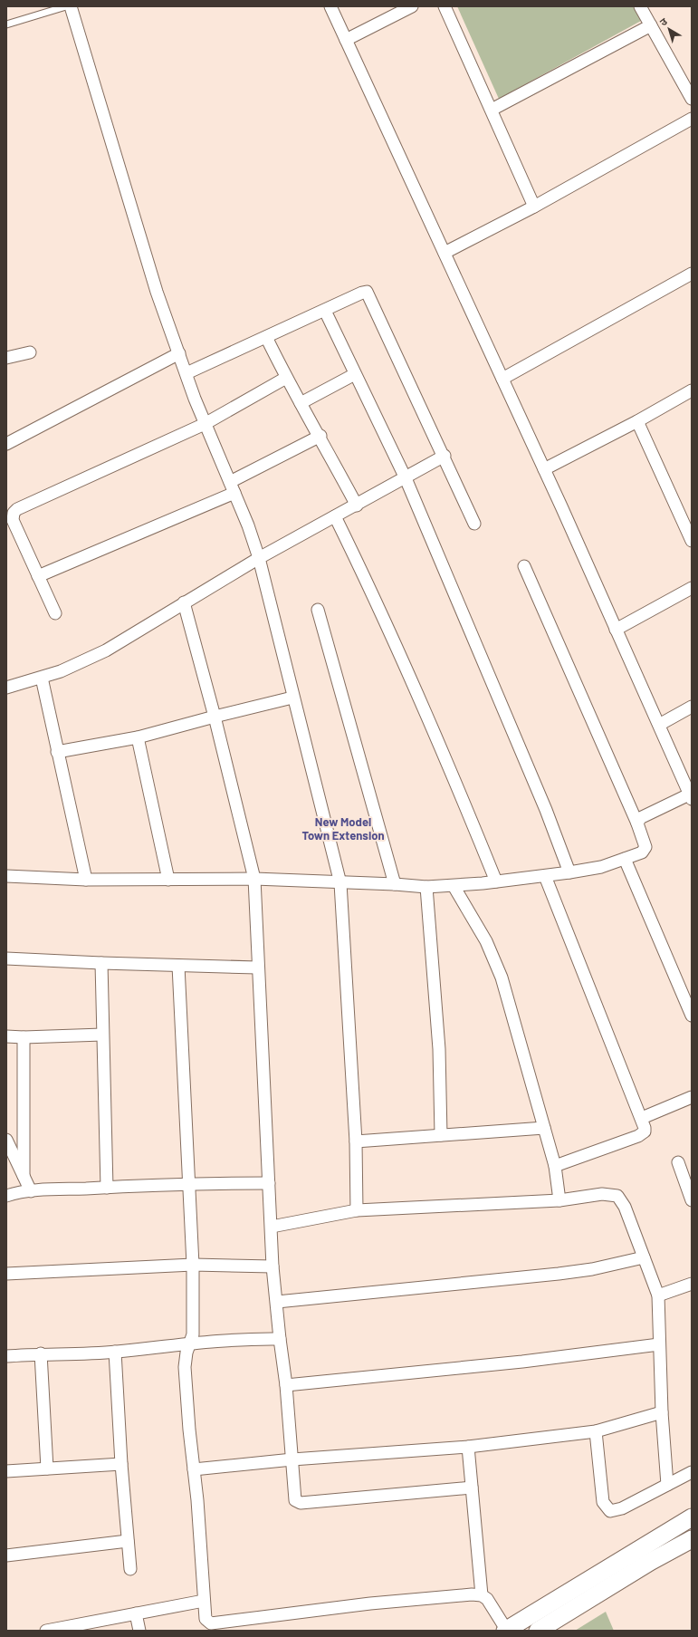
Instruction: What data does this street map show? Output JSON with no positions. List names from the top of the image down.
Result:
{
  "districts": ["New Model Town Extension"],
  "north": "top left"
}
